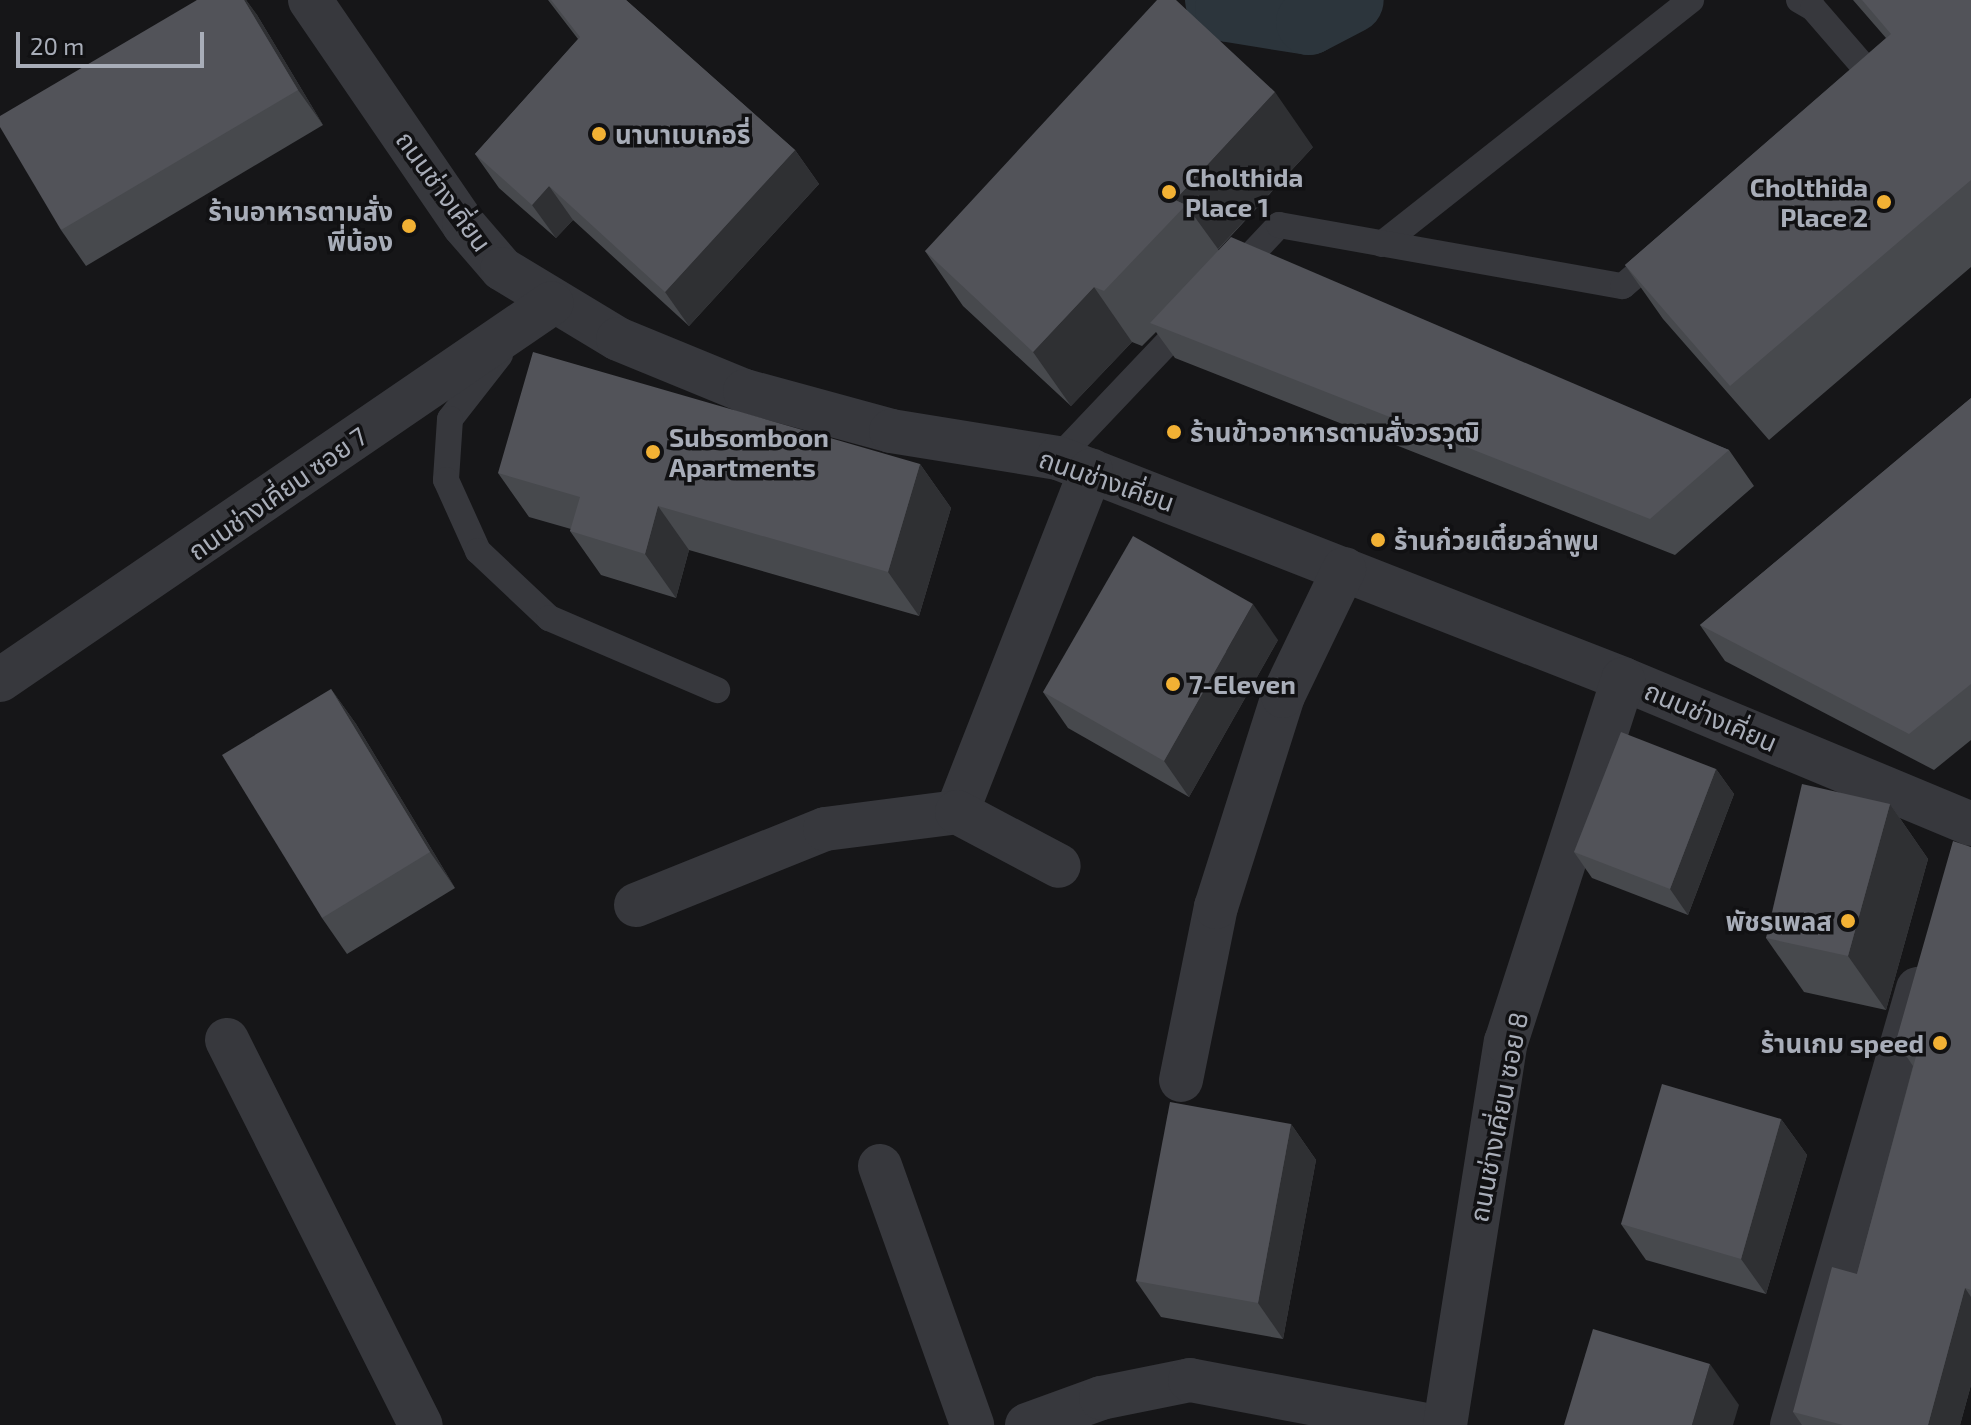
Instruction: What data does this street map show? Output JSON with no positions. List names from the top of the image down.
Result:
{
  "streets": {
    "street": ["ถนนช่างเคี่ยน", "ถนนช่างเคี่ยน ซอย 7", "ถนนช่างเคี่ยน ซอย 8"]
  },
  "crossings": [
    ["ถนนช่างเคี่ยน", "ถนนช่างเคี่ยน ซอย 7"],
    ["ถนนช่างเคี่ยน", "ถนนช่างเคี่ยน ซอย 8"]
  ],
  "places": [
    "นานาเบเกอรี่",
    "Cholthida Place 1",
    "Cholthida Place 2",
    "ร้านอาหารตามสั่ง พี่น้อง",
    "ร้านข้าวอาหารตามสั่งวรวุฒิ",
    "Subsomboon Apartments",
    "ร้านก๋วยเตี๋ยวลำพูน",
    "7-Eleven",
    "พัชรเพลส",
    "ร้านเกม speed"
  ],
  "scale_bar": "20 m"
}
